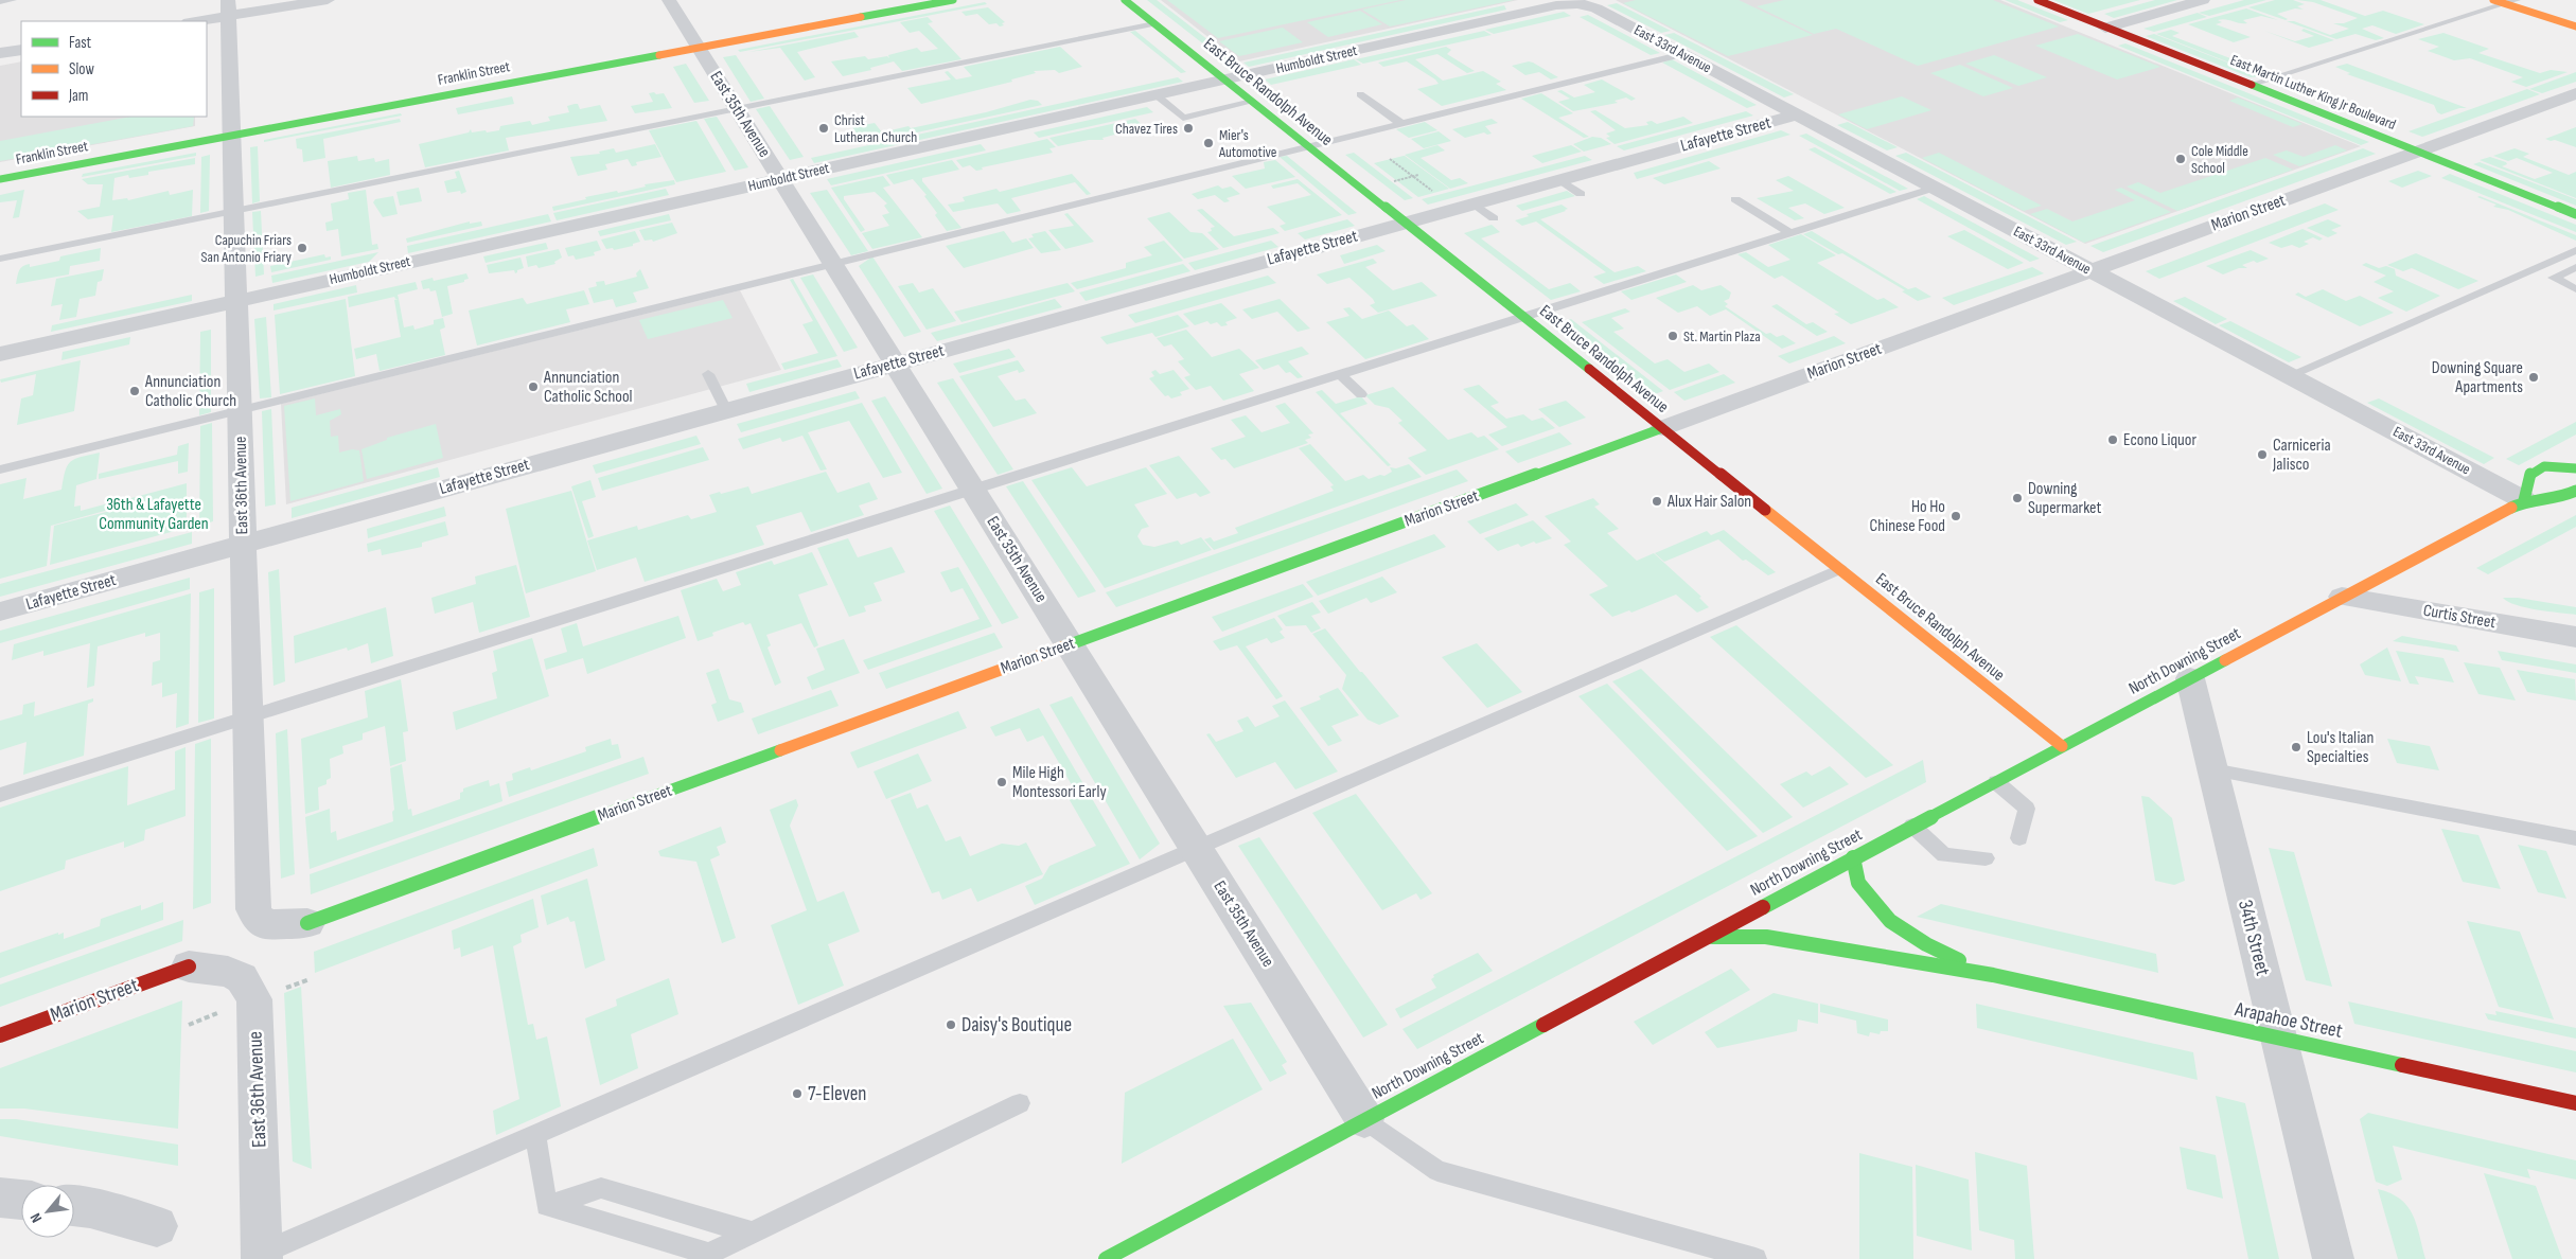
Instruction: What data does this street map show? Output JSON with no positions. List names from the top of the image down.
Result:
{
  "streets": {
    "street": [
      "East 33rd Avenue",
      "Humboldt Street",
      "Franklin Street",
      "East Bruce Randolph Avenue",
      "East Martin Luther King Jr Boulevard",
      "East 35th Avenue",
      "Lafayette Street",
      "Marion Street",
      "East 36th Avenue",
      "Curtis Street",
      "North Downing Street",
      "34th Street",
      "Arapahoe Street"
    ]
  },
  "crossings": [
    ["East 33rd Avenue", "Humboldt Street"],
    ["East 33rd Avenue", "Lafayette Street"],
    ["East 33rd Avenue", "Marion Street"],
    ["East 33rd Avenue", "North Downing Street"],
    ["Humboldt Street", "East Bruce Randolph Avenue"],
    ["Humboldt Street", "East 35th Avenue"],
    ["Humboldt Street", "East 36th Avenue"],
    ["Franklin Street", "East 35th Avenue"],
    ["Franklin Street", "East 36th Avenue"],
    ["East Bruce Randolph Avenue", "Lafayette Street"],
    ["East Bruce Randolph Avenue", "Marion Street"],
    ["East Bruce Randolph Avenue", "North Downing Street"],
    ["East Martin Luther King Jr Boulevard", "Marion Street"],
    ["East 35th Avenue", "Lafayette Street"],
    ["East 35th Avenue", "Marion Street"],
    ["East 35th Avenue", "North Downing Street"],
    ["Lafayette Street", "East 36th Avenue"],
    ["Marion Street", "East 36th Avenue"],
    ["Curtis Street", "North Downing Street"],
    ["North Downing Street", "34th Street"],
    ["34th Street", "Arapahoe Street"]
  ],
  "parks": ["36th & Lafayette Community Garden"],
  "places": [
    "Christ Lutheran Church",
    "Chavez Tires",
    "Mier's Automotive",
    "Cole Middle School",
    "Capuchin Friars San Antonio Friary",
    "St. Martin Plaza",
    "Downing Square Apartments",
    "Annunciation Catholic School",
    "Annunciation Catholic Church",
    "Econo Liquor",
    "Carniceria Jalisco",
    "Downing Supermarket",
    "Alux Hair Salon",
    "Ho Ho Chinese Food",
    "Lou's Italian Specialties",
    "Mile High Montessori Early",
    "Daisy's Boutique",
    "7-Eleven"
  ],
  "legend": ["Fast", "Slow", "Jam"],
  "north": "bottom left"
}
